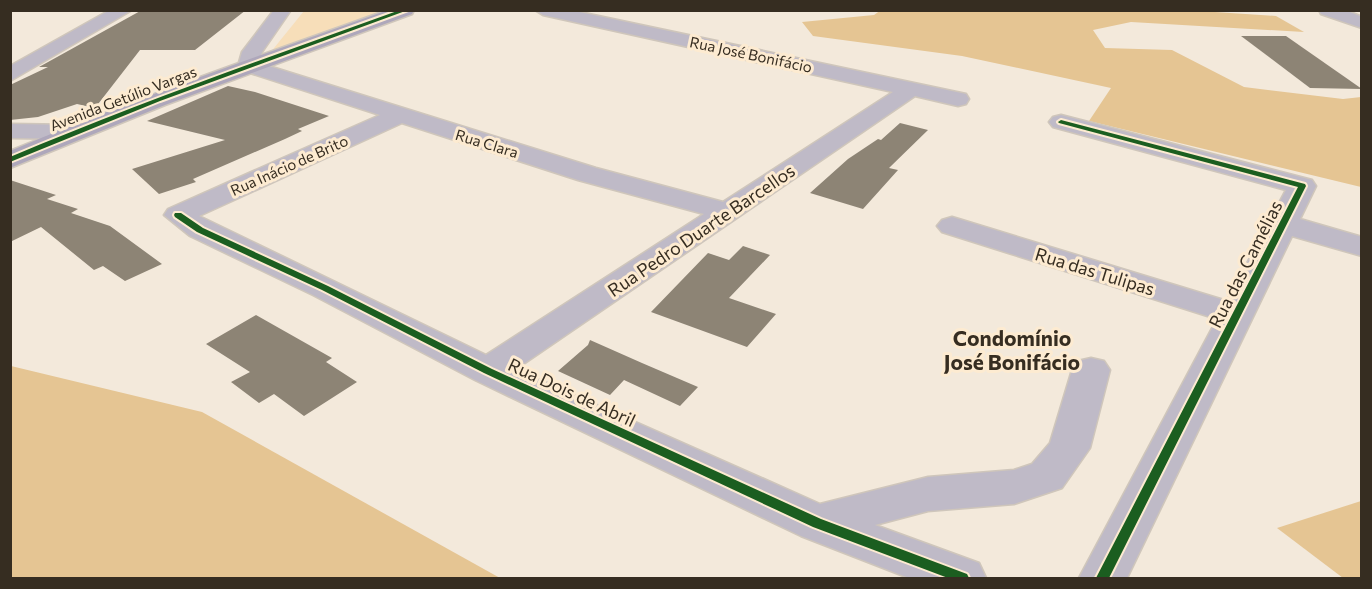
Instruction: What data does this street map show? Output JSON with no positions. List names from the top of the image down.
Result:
{
  "streets": {
    "main road": ["Avenida Getúlio Vargas"],
    "street": [
      "Rua José Bonifácio",
      "Rua Clara",
      "Rua Inácio de Brito",
      "Rua Pedro Duarte Barcellos",
      "Rua das Camélias",
      "Rua das Tulipas",
      "Rua Dois de Abril"
    ]
  },
  "crossings": [
    ["Rua José Bonifácio", "Rua Pedro Duarte Barcellos"],
    ["Avenida Getúlio Vargas", "Rua Clara"],
    ["Rua Clara", "Rua Inácio de Brito"],
    ["Rua Clara", "Rua Pedro Duarte Barcellos"],
    ["Rua Inácio de Brito", "Rua Dois de Abril"],
    ["Rua Pedro Duarte Barcellos", "Rua Dois de Abril"],
    ["Rua das Camélias", "Rua das Tulipas"]
  ],
  "districts": ["Condomínio José Bonifácio"]
}
